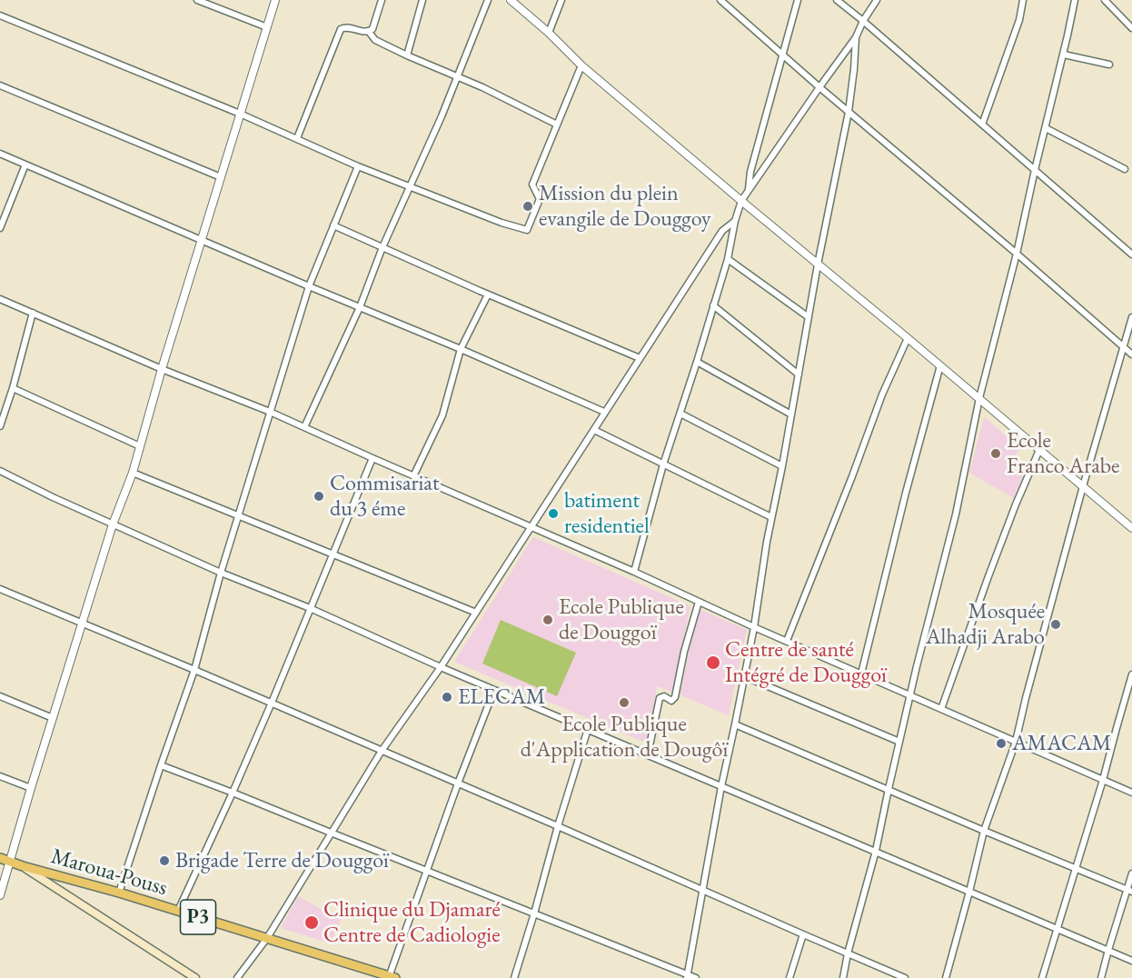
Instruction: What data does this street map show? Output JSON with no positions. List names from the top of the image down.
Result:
{
  "streets": {
    "main road": ["Maroua-Pouss", "P3"]
  },
  "places": [
    "Mission du plein evangile de Douggoy",
    "Ecole Franco Arabe",
    "Commisariat du 3 éme",
    "batiment residentiel",
    "Ecole Publique de Douggoï",
    "Mosquée Alhadji Arabo",
    "Centre de santé Intégré de Douggoï",
    "ELECAM",
    "Ecole Publique d'Application de Dougôï",
    "AMACAM",
    "Brigade Terre de Douggoï",
    "Clinique du Djamaré Centre de Cadiologie"
  ]
}
